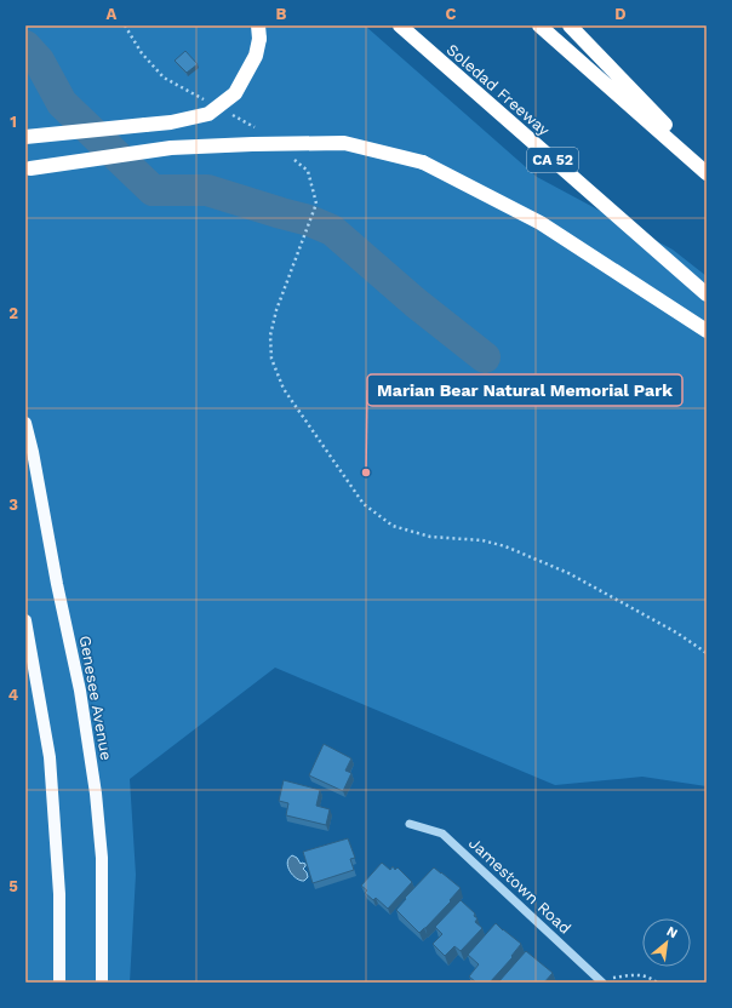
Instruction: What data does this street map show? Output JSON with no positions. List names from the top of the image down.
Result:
{
  "streets": {
    "highway": ["Soledad Freeway", "CA 52"],
    "main road": ["Genesee Avenue"],
    "street": ["Jamestown Road"]
  },
  "places": ["Marian Bear Natural Memorial Park"],
  "north": "top right",
  "grid": {
    "columns": [
      "A",
      "B",
      "C",
      "D"
    ],
    "rows": [
      "1",
      "2",
      "3",
      "4",
      "5"
    ]
  }
}
